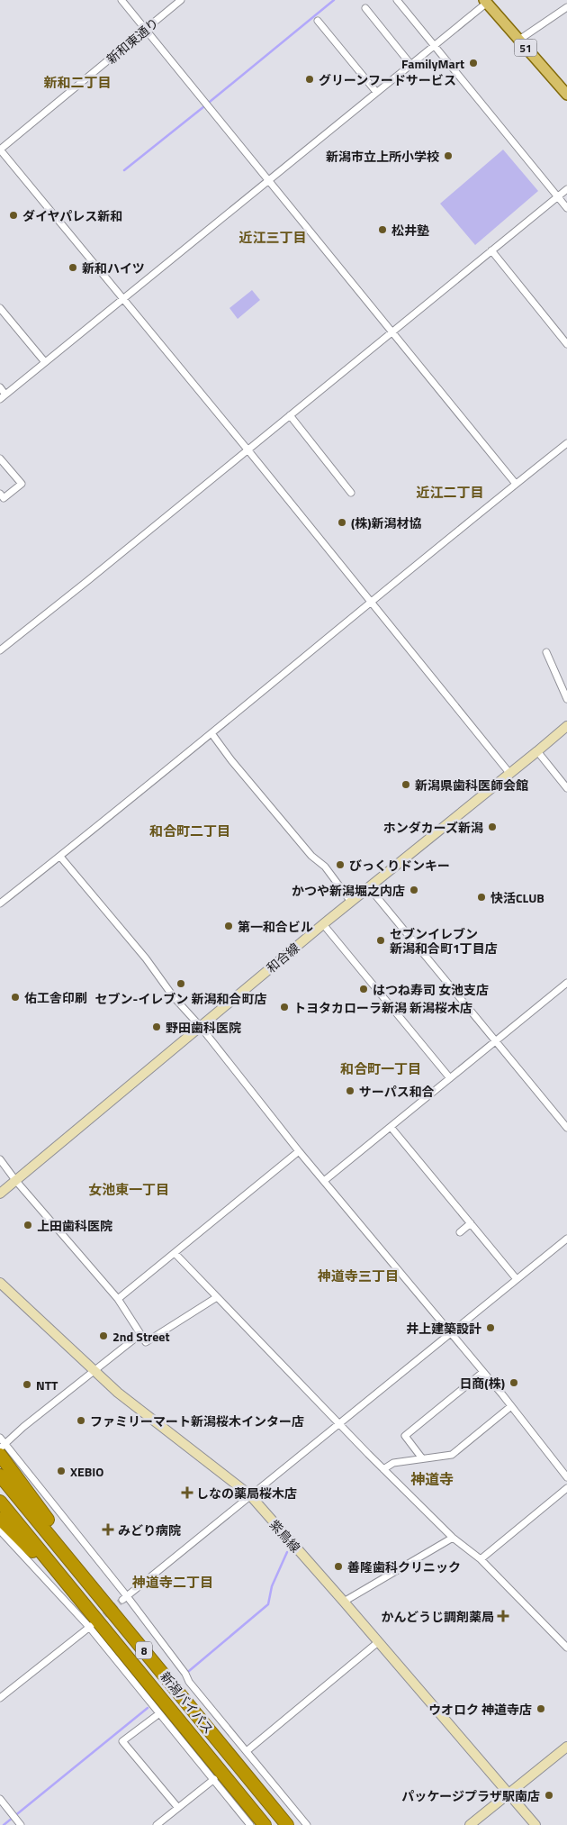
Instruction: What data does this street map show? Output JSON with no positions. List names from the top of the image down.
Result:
{
  "streets": {
    "highway": ["8", "新潟バイパス"],
    "main road": ["51"],
    "street": ["新和東通り", "和合線", "紫鳥線"]
  },
  "districts": [
    "新和二丁目",
    "近江三丁目",
    "近江二丁目",
    "和合町二丁目",
    "和合町一丁目",
    "女池東一丁目",
    "神道寺三丁目",
    "神道寺",
    "神道寺二丁目"
  ],
  "places": {
    "other": [
      "FamilyMart",
      "グリーンフードサービス",
      "新潟市立上所小学校",
      "ダイヤパレス新和",
      "松井塾",
      "新和ハイツ",
      "(株)新潟材協",
      "新潟県歯科医師会館",
      "ホンダカーズ新潟",
      "びっくりドンキー",
      "かつや新潟堀之内店",
      "快活CLUB",
      "第一和合ビル",
      "セブンイレブン 新潟和合町1丁目店",
      "セブン-イレブン 新潟和合町店",
      "はつね寿司 女池支店",
      "佑工舎印刷",
      "トヨタカローラ新潟 新潟桜木店",
      "野田歯科医院",
      "サーパス和合",
      "上田歯科医院",
      "井上建築設計",
      "2nd Street",
      "日商(株)",
      "NTT",
      "ファミリーマート新潟桜木インター店",
      "XEBIO",
      "善隆歯科クリニック",
      "ウオロク 神道寺店",
      "パッケージプラザ駅南店"
    ],
    "health": ["しなの薬局桜木店", "みどり病院", "かんどうじ調剤薬局"]
  }
}
